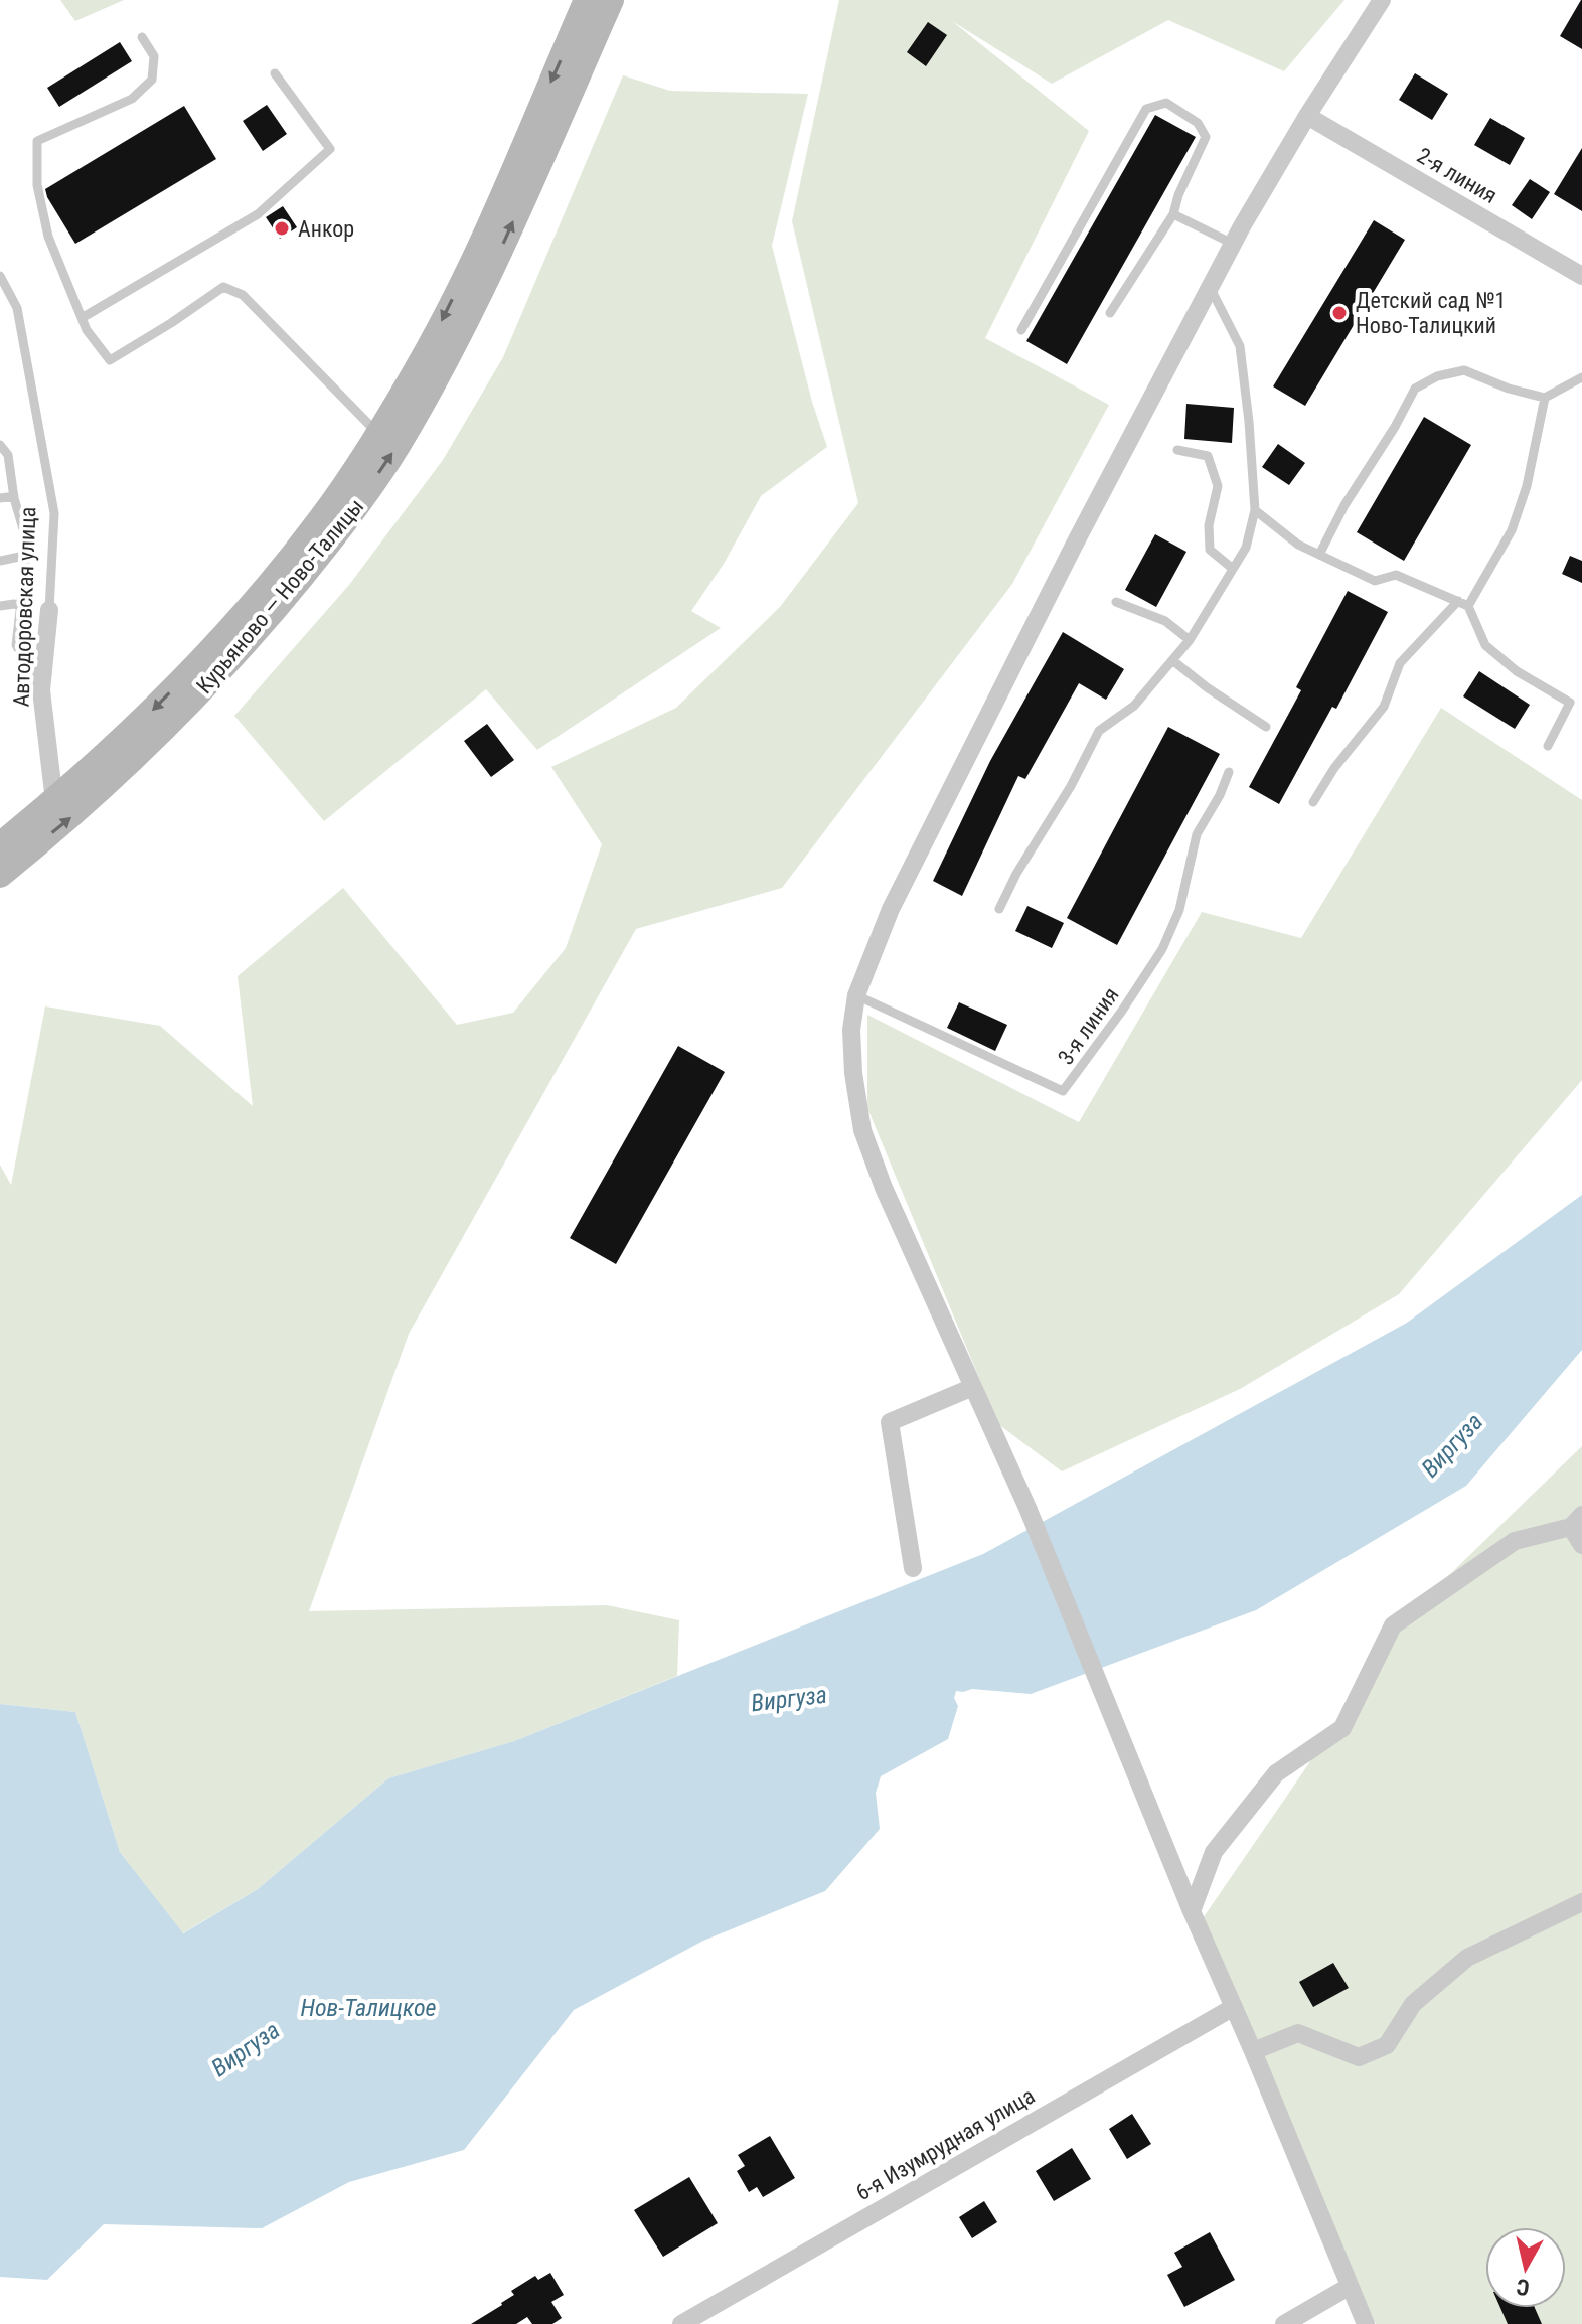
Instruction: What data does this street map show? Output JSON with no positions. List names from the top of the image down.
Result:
{
  "streets": {
    "main road": ["Курьяново — Ново-Талицы"],
    "street": ["2-я линия", "Автодоровская улица", "6-я Изумрудная улица"],
    "lane": ["3-я линия"]
  },
  "crossings": [
    ["Курьяново — Ново-Талицы", "Автодоровская улица"]
  ],
  "water": ["Виргуза", "Нов-Талицкое"],
  "places": ["Анкор", "Детский сад №1 Ново-Талицкий"],
  "north": "bottom"
}
